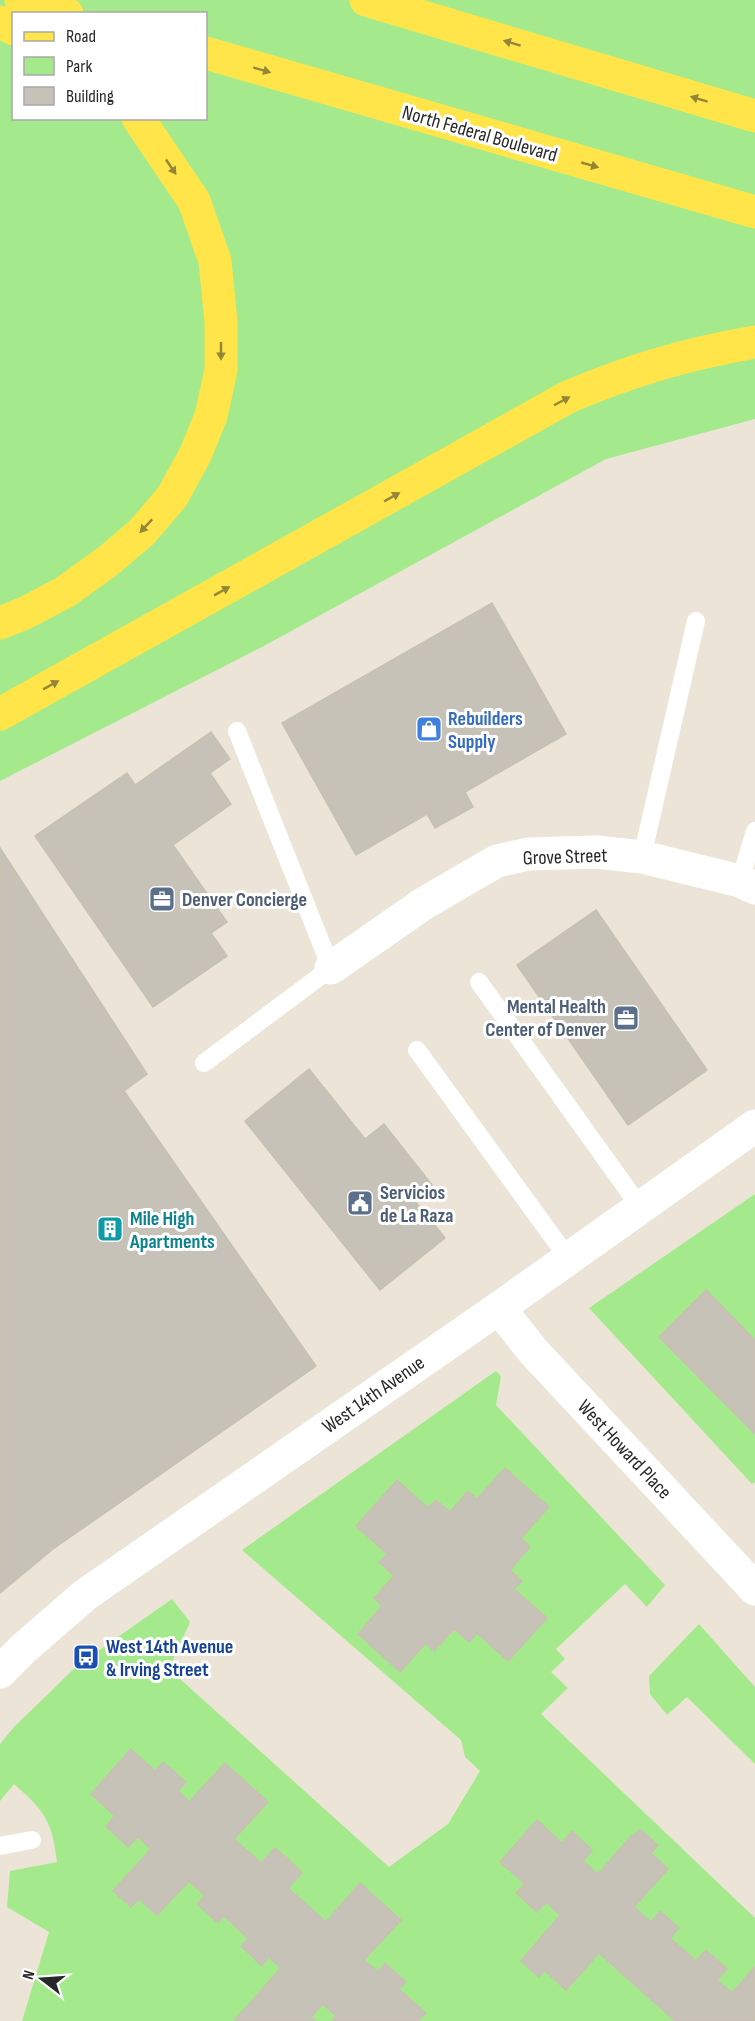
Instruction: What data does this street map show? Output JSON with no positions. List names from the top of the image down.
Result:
{
  "streets": {
    "main road": ["North Federal Boulevard"],
    "street": ["Grove Street", "West 14th Avenue", "West Howard Place"]
  },
  "crossings": [
    ["West 14th Avenue", "West Howard Place"]
  ],
  "places": {
    "shop": ["Rebuilders Supply"],
    "office": ["Denver Concierge", "Mental Health Center of Denver"],
    "public building": ["Servicios de La Raza"],
    "building": ["Mile High Apartments"],
    "bus stop": ["West 14th Avenue & Irving Street"]
  },
  "legend": ["Road", "Park", "Building"],
  "north": "left"
}
